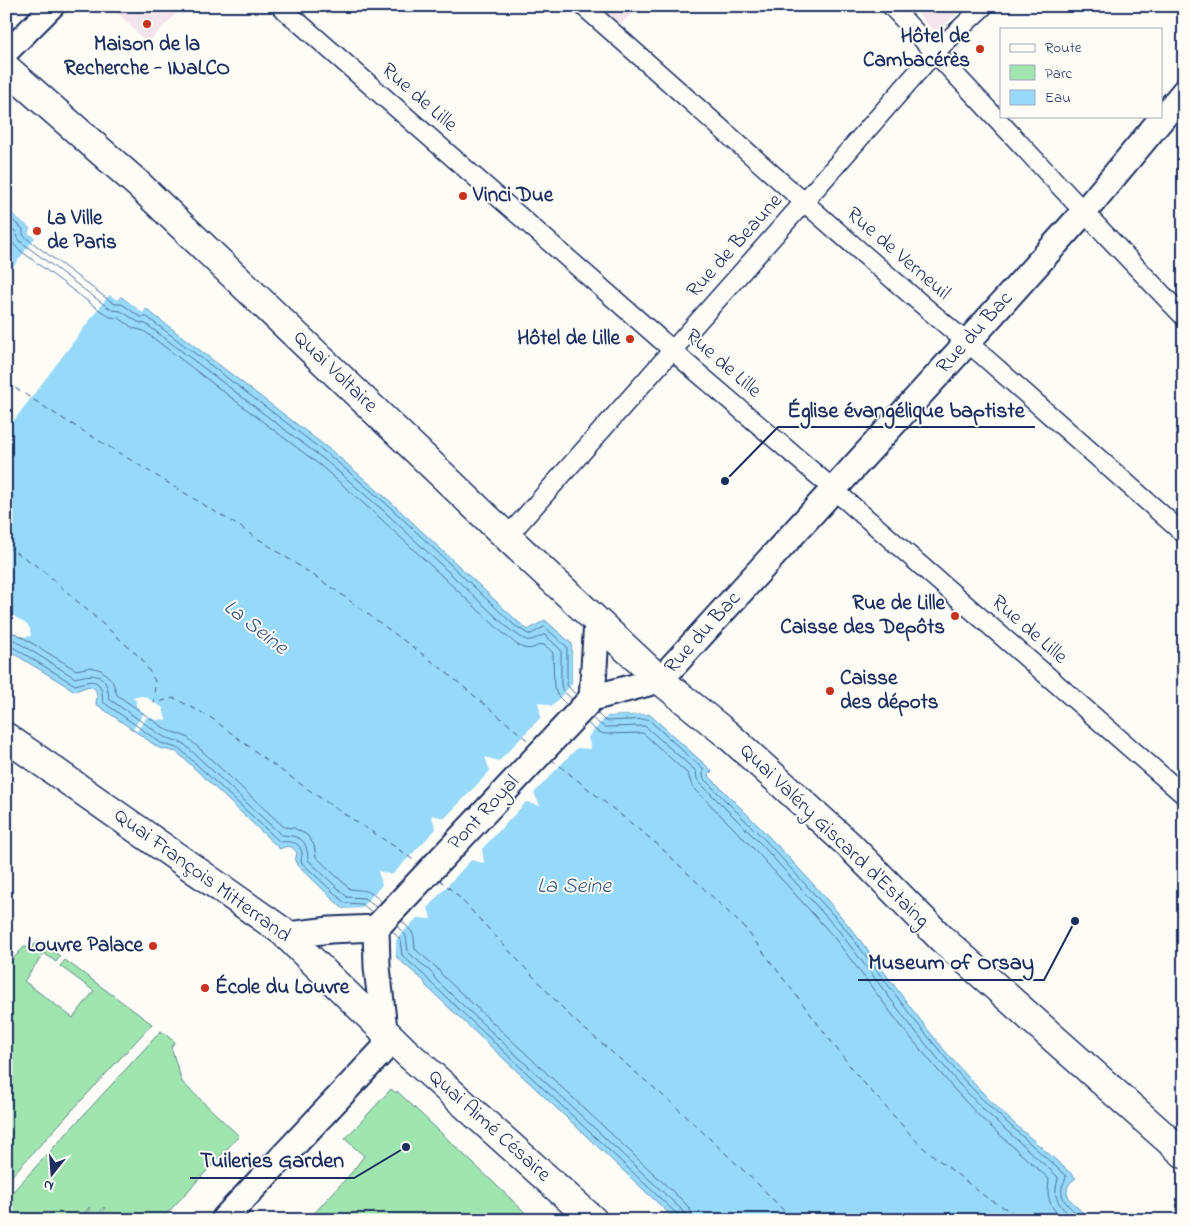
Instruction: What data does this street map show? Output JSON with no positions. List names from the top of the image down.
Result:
{
  "streets": {
    "main road": [
      "Rue du Bac",
      "Quai Voltaire",
      "Pont Royal",
      "Quai Valéry Giscard d'Estaing",
      "Quai François Mitterrand",
      "Quai Aimé Césaire"
    ],
    "street": ["Rue de Lille", "Rue de Beaune", "Rue de Verneuil"]
  },
  "crossings": [
    ["Rue de Lille", "Rue de Beaune"],
    ["Rue de Lille", "Rue du Bac"],
    ["Rue de Beaune", "Rue de Verneuil"],
    ["Rue de Beaune", "Quai Voltaire"],
    ["Rue de Verneuil", "Rue du Bac"],
    ["Rue du Bac", "Quai Voltaire"],
    ["Rue du Bac", "Quai Valéry Giscard d'Estaing"],
    ["Quai Voltaire", "Quai Valéry Giscard d'Estaing"],
    ["Quai François Mitterrand", "Quai Aimé Césaire"]
  ],
  "water": ["La Seine"],
  "places": [
    "Maison de la Recherche - INaLCO",
    "Hôtel de Cambacérès",
    "Vinci Due",
    "La Ville de Paris",
    "Hôtel de Lille",
    "Église évangélique baptiste",
    "Rue de Lille Caisse des Depôts",
    "Caisse des dépots",
    "Museum of Orsay",
    "Louvre Palace",
    "École du Louvre",
    "Tuileries Garden"
  ],
  "legend": ["Route", "Parc", "Eau"],
  "north": "bottom"
}
